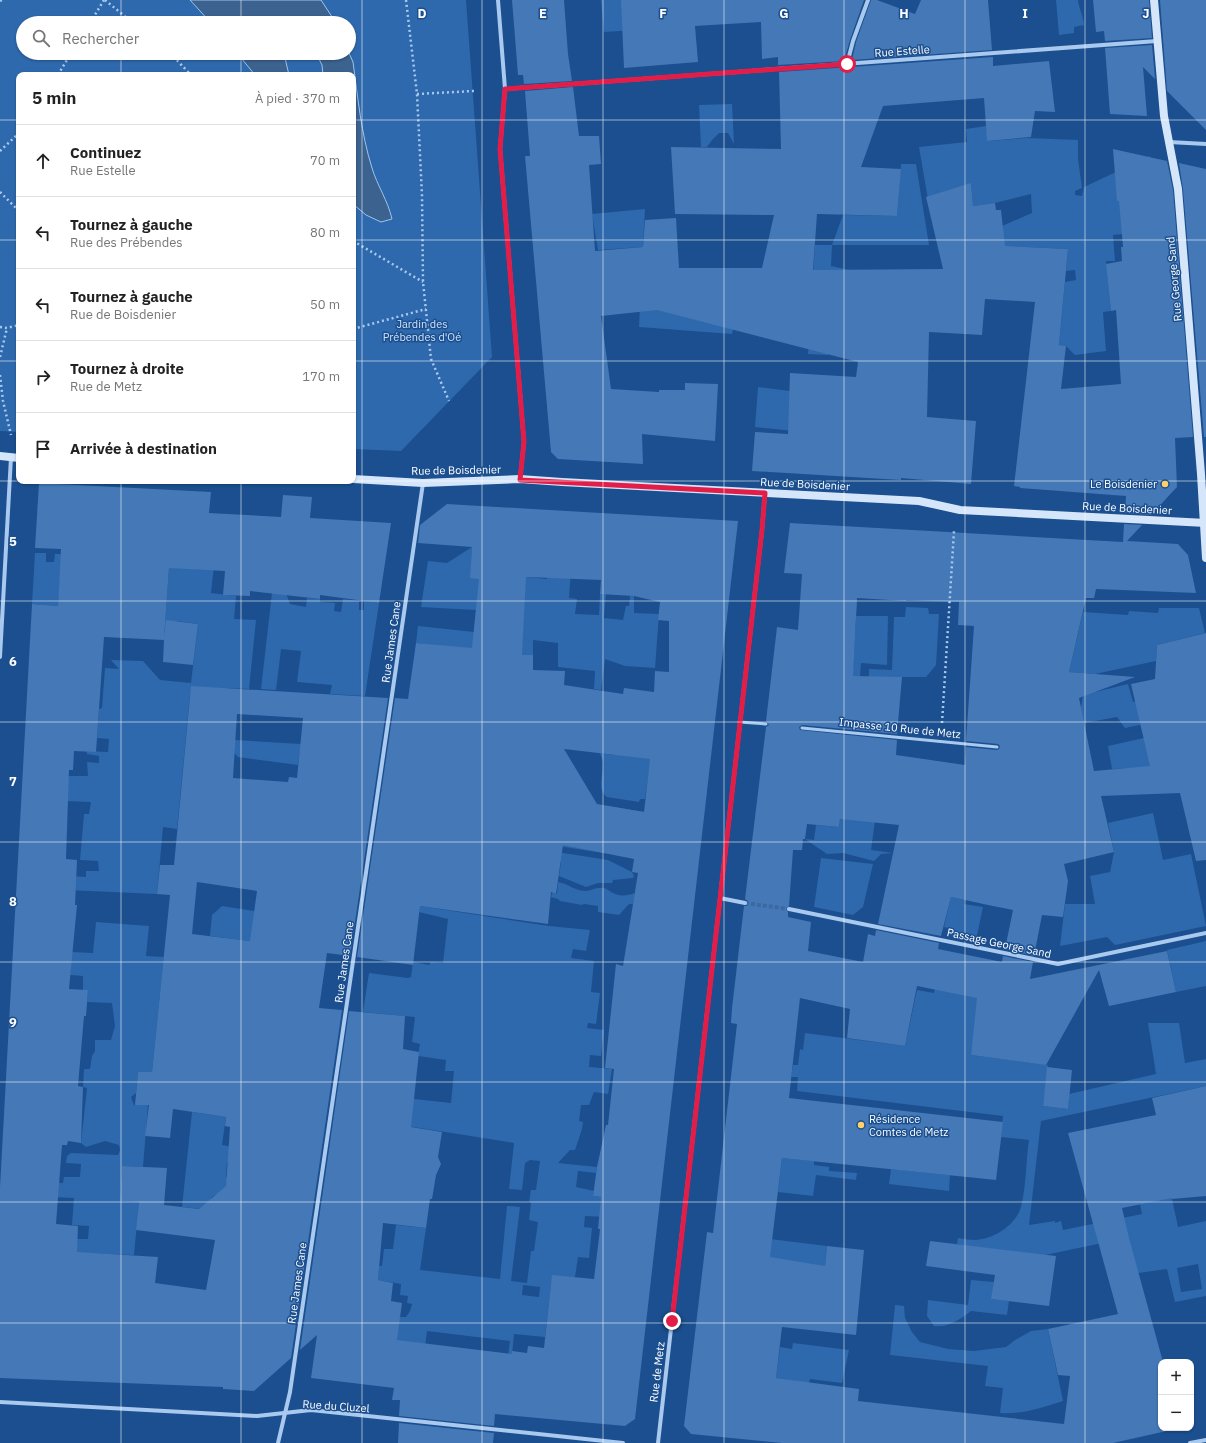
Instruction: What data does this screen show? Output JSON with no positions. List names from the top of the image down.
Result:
{
  "streets": {
    "street": [
      "Rue Estelle",
      "Rue George Sand",
      "Rue de Boisdenier",
      "Rue James Cane",
      "Passage George Sand",
      "Rue de Metz",
      "Rue du Cluzel"
    ],
    "lane": ["Impasse 10 Rue de Metz"]
  },
  "crossings": [
    ["Rue Estelle", "Rue George Sand"],
    ["Rue George Sand", "Rue de Boisdenier"],
    ["Rue de Boisdenier", "Rue James Cane"],
    ["Rue de Boisdenier", "Rue de Metz"],
    ["Rue James Cane", "Rue du Cluzel"]
  ],
  "parks": ["Jardin des Prébendes d'Oé"],
  "places": ["Le Boisdenier", "Résidence Comtes de Metz"],
  "page": {
    "search": "Rechercher",
    "heading": ["5 min", "À pied · 370 m"],
    "list": [
      ["Continuez", "Rue Estelle", "70 m"],
      ["Tournez à gauche", "Rue des Prébendes", "80 m"],
      ["Tournez à gauche", "Rue de Boisdenier", "50 m"],
      ["Tournez à droite", "Rue de Metz", "170 m"],
      "Arrivée à destination"
    ],
    "map_buttons": ["+", "−"]
  },
  "grid": {
    "columns": [
      "D",
      "E",
      "F",
      "G",
      "H",
      "I",
      "J"
    ],
    "rows": [
      "5",
      "6",
      "7",
      "8",
      "9"
    ]
  }
}
